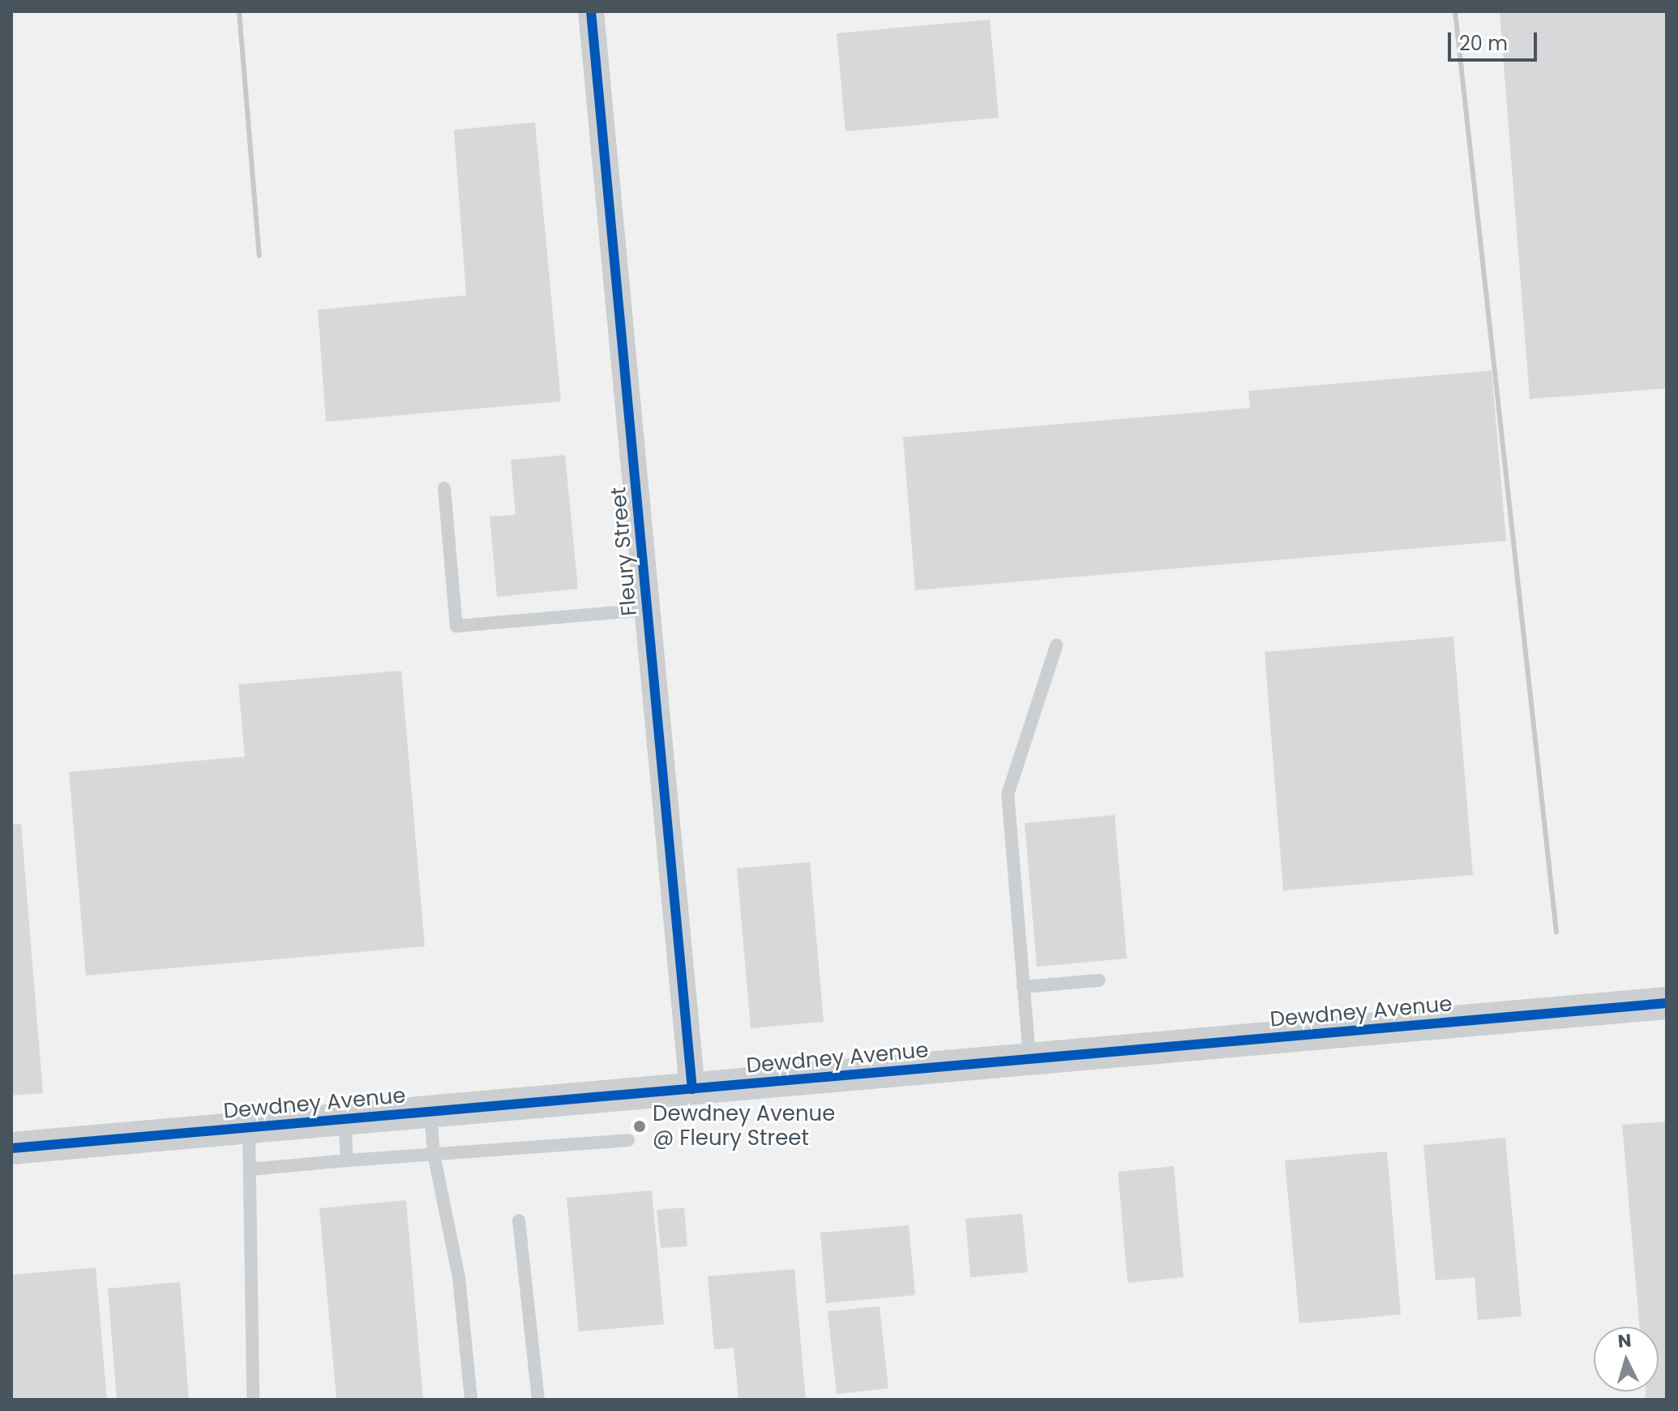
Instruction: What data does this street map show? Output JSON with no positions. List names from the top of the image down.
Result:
{
  "streets": {
    "street": ["Fleury Street", "Dewdney Avenue"]
  },
  "crossings": [
    ["Fleury Street", "Dewdney Avenue"]
  ],
  "places": ["Dewdney Avenue @ Fleury Street"],
  "scale_bar": "20 m",
  "north": "top"
}
